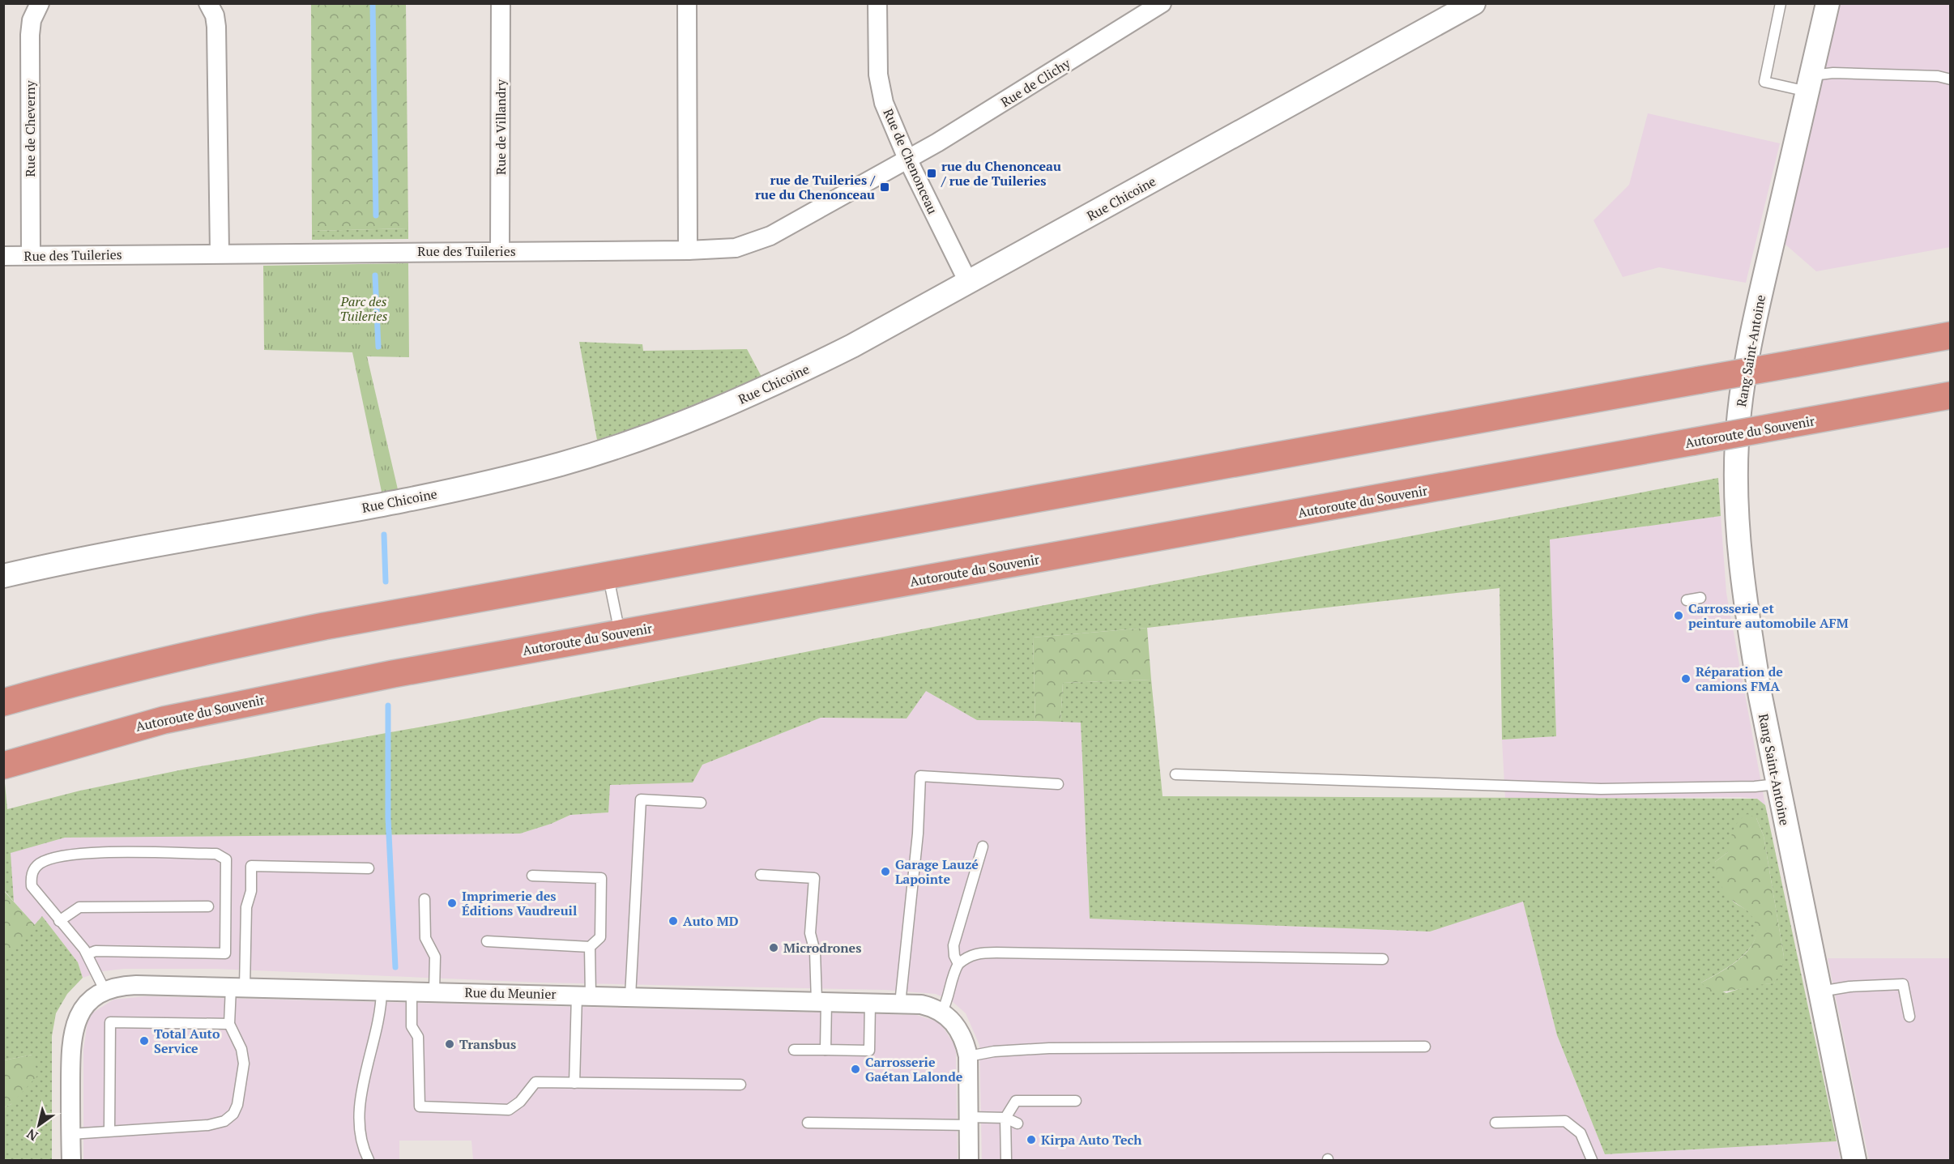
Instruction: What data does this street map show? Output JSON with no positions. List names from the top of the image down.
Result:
{
  "streets": {
    "highway": ["Autoroute du Souvenir"],
    "street": [
      "Rue de Clichy",
      "Rue de Villandry",
      "Rue de Cheverny",
      "Rue de Chenonceau",
      "Rue Chicoine",
      "Rue des Tuileries",
      "Rang Saint-Antoine",
      "Rue du Meunier"
    ]
  },
  "crossings": [
    ["Rue de Clichy", "Rue de Chenonceau"],
    ["Rue de Clichy", "Rue des Tuileries"],
    ["Rue de Villandry", "Rue des Tuileries"],
    ["Rue de Cheverny", "Rue des Tuileries"],
    ["Rue de Chenonceau", "Rue Chicoine"],
    ["Rue de Chenonceau", "Rue des Tuileries"]
  ],
  "parks": ["Parc des Tuileries"],
  "places": {
    "transit": ["rue du Chenonceau / rue de Tuileries", "rue de Tuileries / rue du Chenonceau"],
    "other": [
      "Carrosserie et peinture automobile AFM",
      "Réparation de camions FMA",
      "Garage Lauzé Lapointe",
      "Imprimerie des Éditions Vaudreuil",
      "Auto MD",
      "Microdrones",
      "Total Auto Service",
      "Transbus",
      "Carrosserie Gaétan Lalonde",
      "Kirpa Auto Tech"
    ]
  },
  "north": "bottom left"
}
